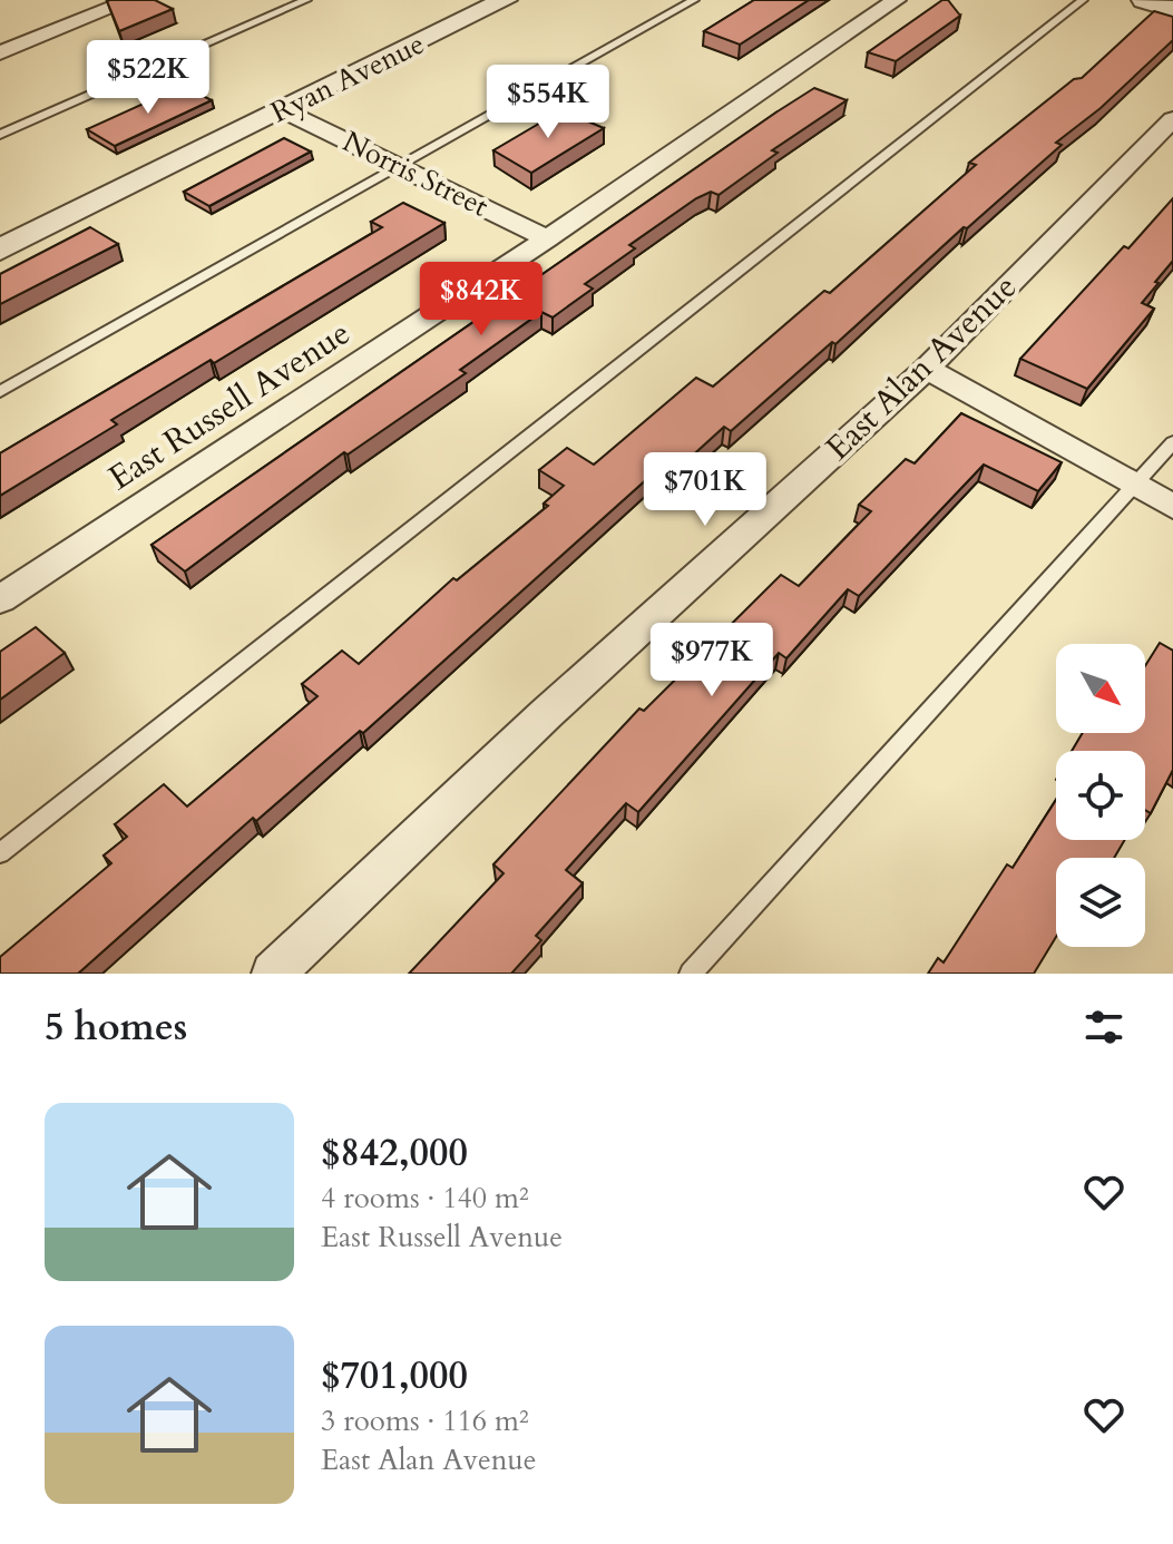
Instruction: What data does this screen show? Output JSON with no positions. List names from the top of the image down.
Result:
{
  "streets": {
    "street": [
      "Ryan Avenue",
      "Norris Street",
      "East Alan Avenue",
      "East Russell Avenue"
    ]
  },
  "crossings": [
    ["Ryan Avenue", "Norris Street"],
    ["Norris Street", "East Russell Avenue"]
  ],
  "north": "bottom right",
  "page": {
    "price": [
      "$522K",
      "$554K",
      "$842K",
      "$701K",
      "$977K"
    ],
    "heading": "5 homes",
    "list": [
      {
        "name": "$842,000",
        "note": "4 rooms · 140 m² · East Russell Avenue"
      },
      {
        "name": "$701,000",
        "note": "3 rooms · 116 m² · East Alan Avenue"
      }
    ]
  }
}
